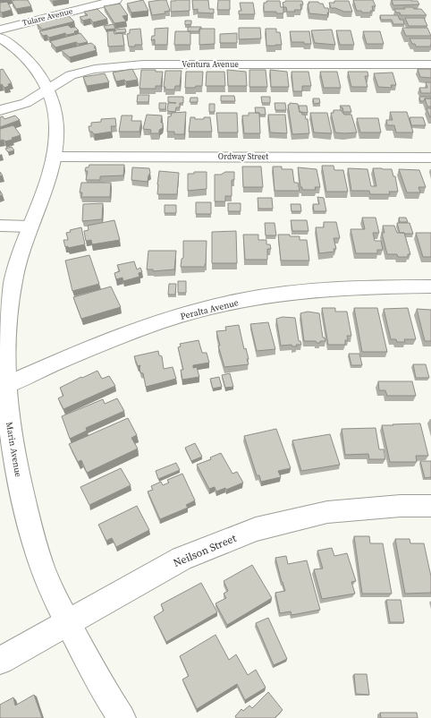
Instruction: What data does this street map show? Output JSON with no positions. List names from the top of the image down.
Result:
{
  "streets": {
    "street": [
      "Tulare Avenue",
      "Ventura Avenue",
      "Ordway Street",
      "Peralta Avenue",
      "Marin Avenue",
      "Neilson Street"
    ]
  },
  "crossings": [
    ["Ventura Avenue", "Marin Avenue"],
    ["Ordway Street", "Marin Avenue"],
    ["Peralta Avenue", "Marin Avenue"],
    ["Marin Avenue", "Neilson Street"]
  ]
}
